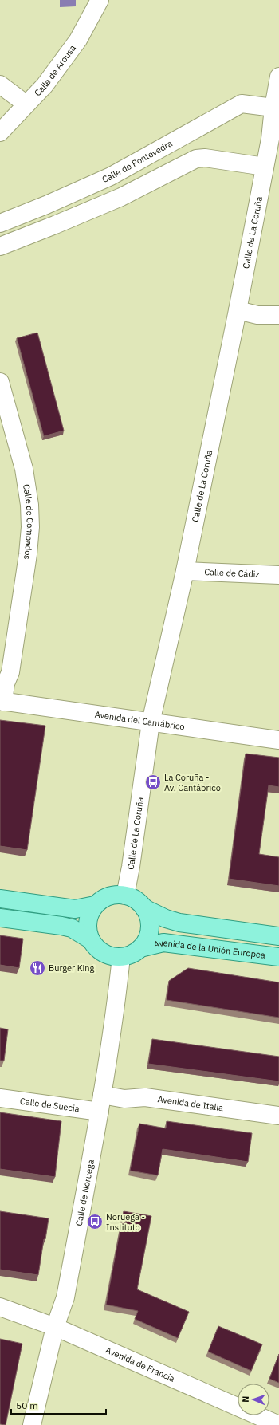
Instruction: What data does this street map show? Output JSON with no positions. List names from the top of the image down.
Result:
{
  "streets": {
    "main road": ["Avenida de la Unión Europea"],
    "street": [
      "Calle de Arousa",
      "Calle de Pontevedra",
      "Calle de La Coruña",
      "Calle de Combados",
      "Calle de Cádiz",
      "Avenida del Cantábrico",
      "Avenida de Italia",
      "Calle de Suecia",
      "Calle de Noruega",
      "Avenida de Francia"
    ]
  },
  "crossings": [
    ["Calle de Pontevedra", "Calle de La Coruña"],
    ["Calle de La Coruña", "Calle de Cádiz"],
    ["Calle de La Coruña", "Avenida del Cantábrico"],
    ["Calle de La Coruña", "Avenida de la Unión Europea"],
    ["Calle de La Coruña", "Calle de Noruega"],
    ["Calle de Combados", "Avenida del Cantábrico"],
    ["Avenida de la Unión Europea", "Calle de Noruega"],
    ["Avenida de Italia", "Calle de Suecia"],
    ["Avenida de Italia", "Calle de Noruega"],
    ["Calle de Suecia", "Calle de Noruega"],
    ["Calle de Noruega", "Avenida de Francia"]
  ],
  "places": {
    "bus stop": ["La Coruña - Av. Cantábrico", "Noruega - Instituto"],
    "restaurant": ["Burger King"]
  },
  "scale_bar": "50 m",
  "north": "left"
}
